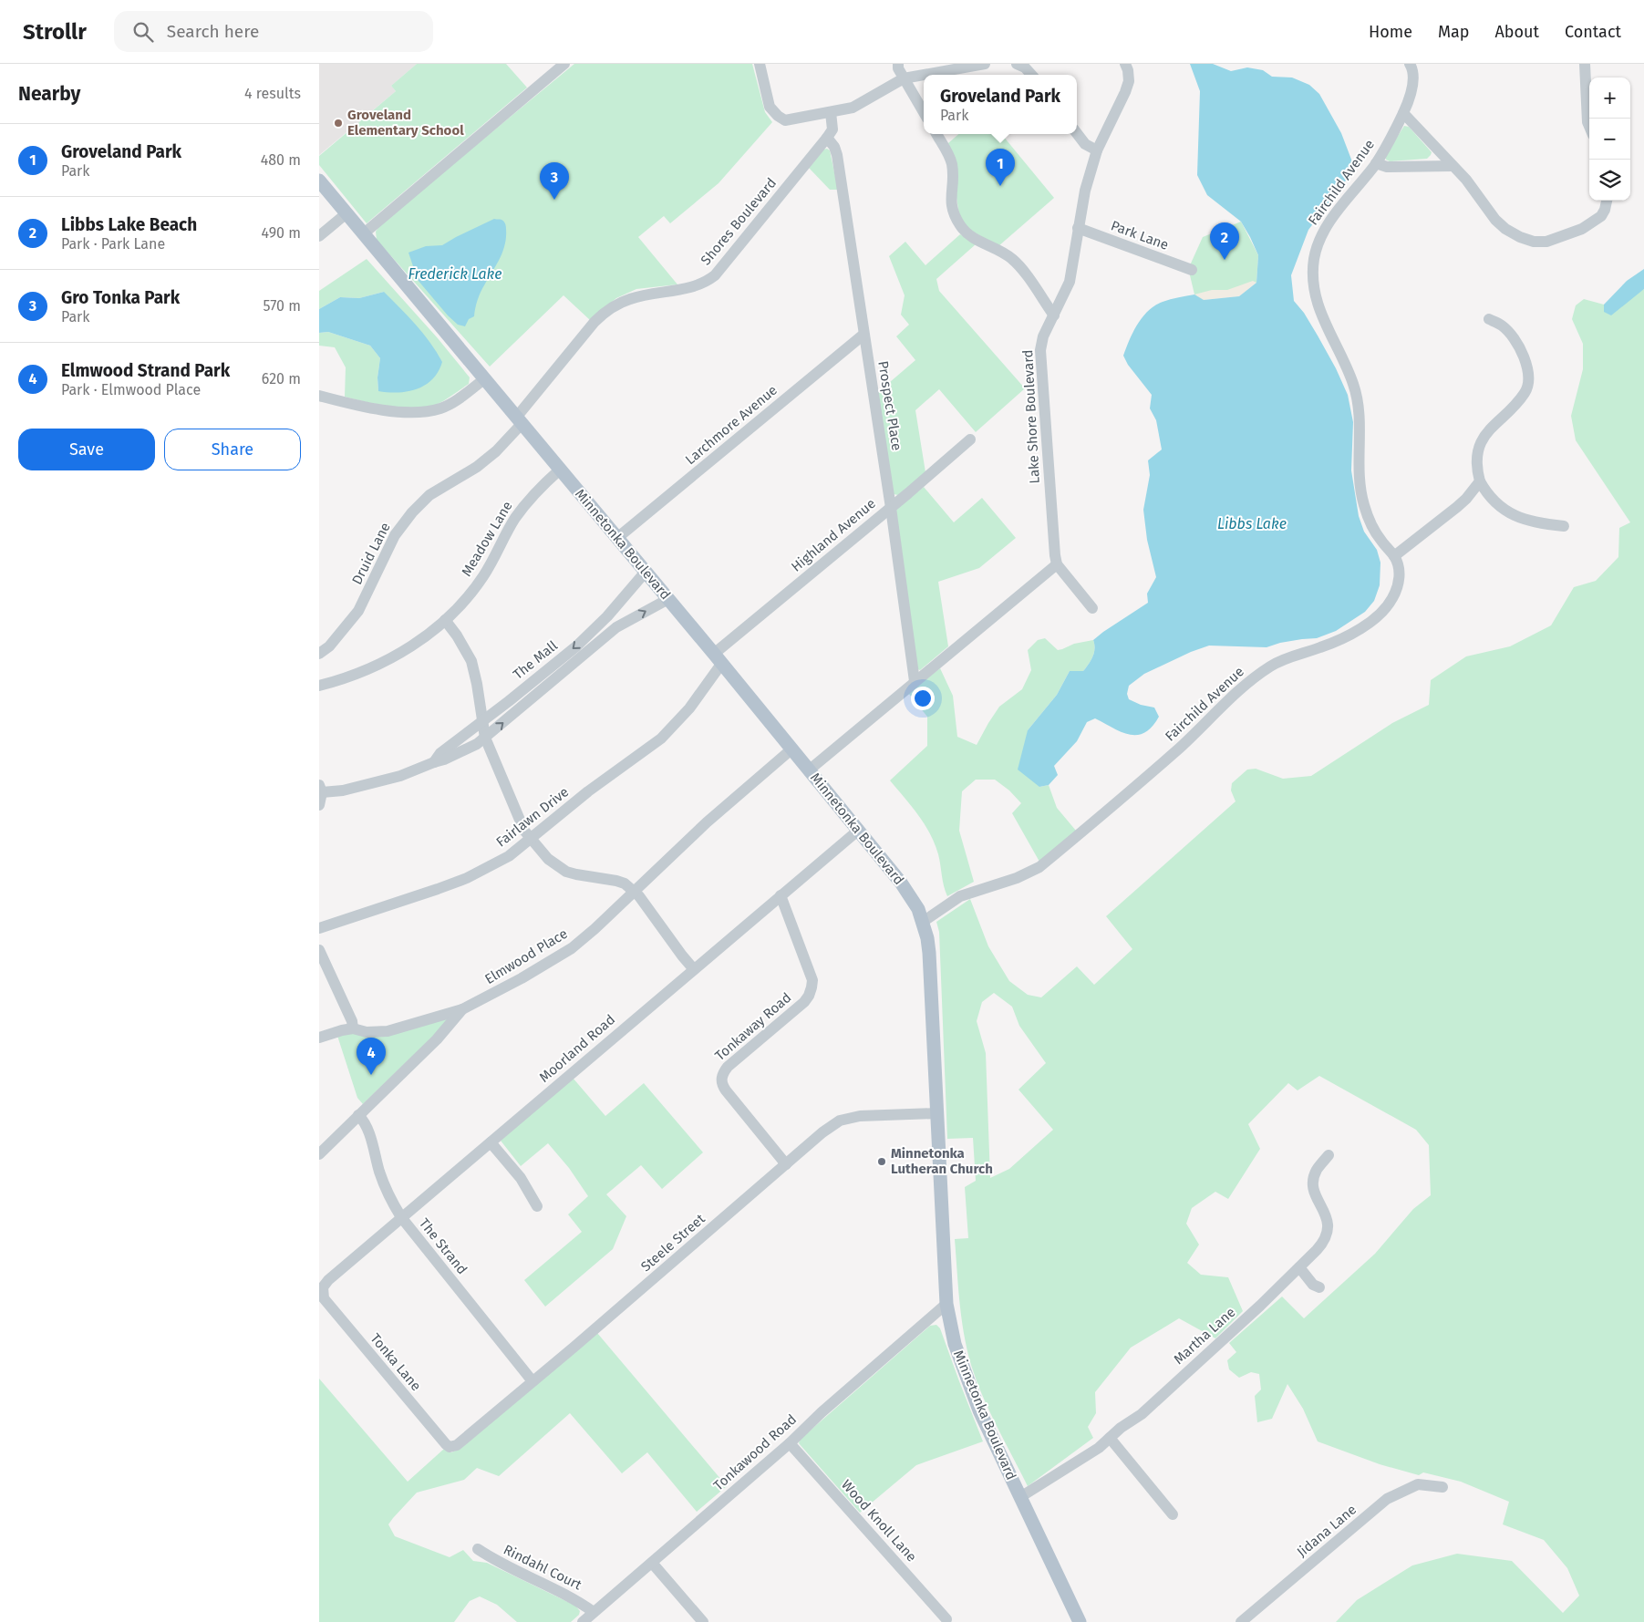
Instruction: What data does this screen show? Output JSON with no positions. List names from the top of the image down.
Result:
{
  "streets": {
    "main road": ["Minnetonka Boulevard"],
    "street": [
      "Fairchild Avenue",
      "Shores Boulevard",
      "Park Lane",
      "Prospect Place",
      "Lake Shore Boulevard",
      "Larchmore Avenue",
      "Highland Avenue",
      "Meadow Lane",
      "Druid Lane",
      "The Mall",
      "Fairlawn Drive",
      "Elmwood Place",
      "Tonkaway Road",
      "Moorland Road",
      "Steele Street",
      "The Strand",
      "Martha Lane",
      "Tonka Lane",
      "Tonkawood Road",
      "Wood Knoll Lane",
      "Jidana Lane",
      "Rindahl Court"
    ]
  },
  "crossings": [
    ["Fairchild Avenue", "Minnetonka Boulevard"],
    ["Shores Boulevard", "Prospect Place"],
    ["Shores Boulevard", "Minnetonka Boulevard"],
    ["Shores Boulevard", "Druid Lane"],
    ["Park Lane", "Lake Shore Boulevard"],
    ["Prospect Place", "Larchmore Avenue"],
    ["Prospect Place", "Highland Avenue"],
    ["Larchmore Avenue", "Minnetonka Boulevard"],
    ["Highland Avenue", "Minnetonka Boulevard"],
    ["Highland Avenue", "Fairlawn Drive"],
    ["Meadow Lane", "Minnetonka Boulevard"],
    ["Minnetonka Boulevard", "Druid Lane"],
    ["Minnetonka Boulevard", "The Mall"],
    ["Minnetonka Boulevard", "Fairlawn Drive"],
    ["Minnetonka Boulevard", "Elmwood Place"],
    ["Minnetonka Boulevard", "Moorland Road"],
    ["Minnetonka Boulevard", "Steele Street"],
    ["Minnetonka Boulevard", "Martha Lane"],
    ["Minnetonka Boulevard", "Tonkawood Road"],
    ["Elmwood Place", "The Strand"],
    ["Tonkaway Road", "Moorland Road"],
    ["Tonkaway Road", "Steele Street"],
    ["Moorland Road", "The Strand"],
    ["Moorland Road", "Tonka Lane"],
    ["Steele Street", "The Strand"],
    ["Steele Street", "Tonka Lane"],
    ["Tonkawood Road", "Wood Knoll Lane"],
    ["Tonkawood Road", "Rindahl Court"]
  ],
  "water": ["Frederick Lake", "Libbs Lake"],
  "places": ["Groveland Elementary School", "Minnetonka Lutheran Church"],
  "page": {
    "header": "Strollr",
    "search": "Search here",
    "nav": [
      "Home",
      "Map",
      "About",
      "Contact"
    ],
    "heading": ["Nearby", "4 results"],
    "popup": ["Groveland Park", "Park"],
    "map_buttons": ["+", "−"],
    "list": [
      {
        "mark": "1",
        "name": "Groveland Park",
        "note": "Park",
        "value": "480 m"
      },
      {
        "mark": "2",
        "name": "Libbs Lake Beach",
        "note": "Park · Park Lane",
        "value": "490 m"
      },
      {
        "mark": "3",
        "name": "Gro Tonka Park",
        "note": "Park",
        "value": "570 m"
      },
      {
        "mark": "4",
        "name": "Elmwood Strand Park",
        "note": "Park · Elmwood Place",
        "value": "620 m"
      }
    ],
    "pins": [
      "1",
      "3",
      "2",
      "4"
    ],
    "buttons": ["Save", "Share"]
  }
}
